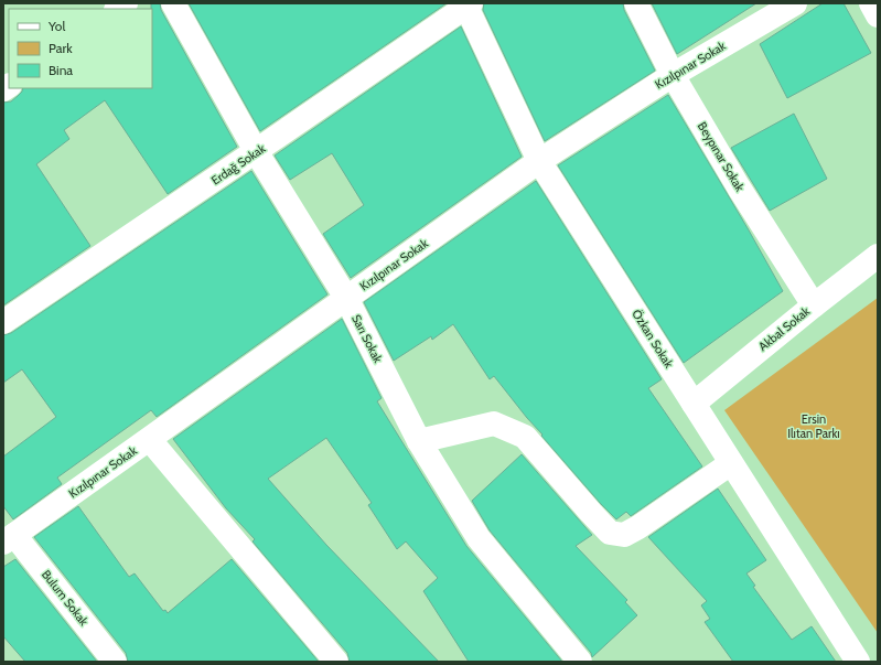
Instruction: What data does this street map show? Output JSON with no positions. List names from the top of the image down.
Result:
{
  "streets": {
    "street": [
      "Kızılpınar Sokak",
      "Beypınar Sokak",
      "Erdağ Sokak",
      "Akbal Sokak",
      "Sarı Sokak",
      "Özkan Sokak",
      "Bulum Sokak"
    ]
  },
  "crossings": [
    ["Kızılpınar Sokak", "Beypınar Sokak"],
    ["Kızılpınar Sokak", "Sarı Sokak"],
    ["Kızılpınar Sokak", "Özkan Sokak"],
    ["Kızılpınar Sokak", "Bulum Sokak"],
    ["Beypınar Sokak", "Akbal Sokak"],
    ["Erdağ Sokak", "Sarı Sokak"],
    ["Erdağ Sokak", "Özkan Sokak"],
    ["Akbal Sokak", "Özkan Sokak"]
  ],
  "parks": ["Ersin Ilıtan Parkı"],
  "legend": ["Yol", "Park", "Bina"]
}
